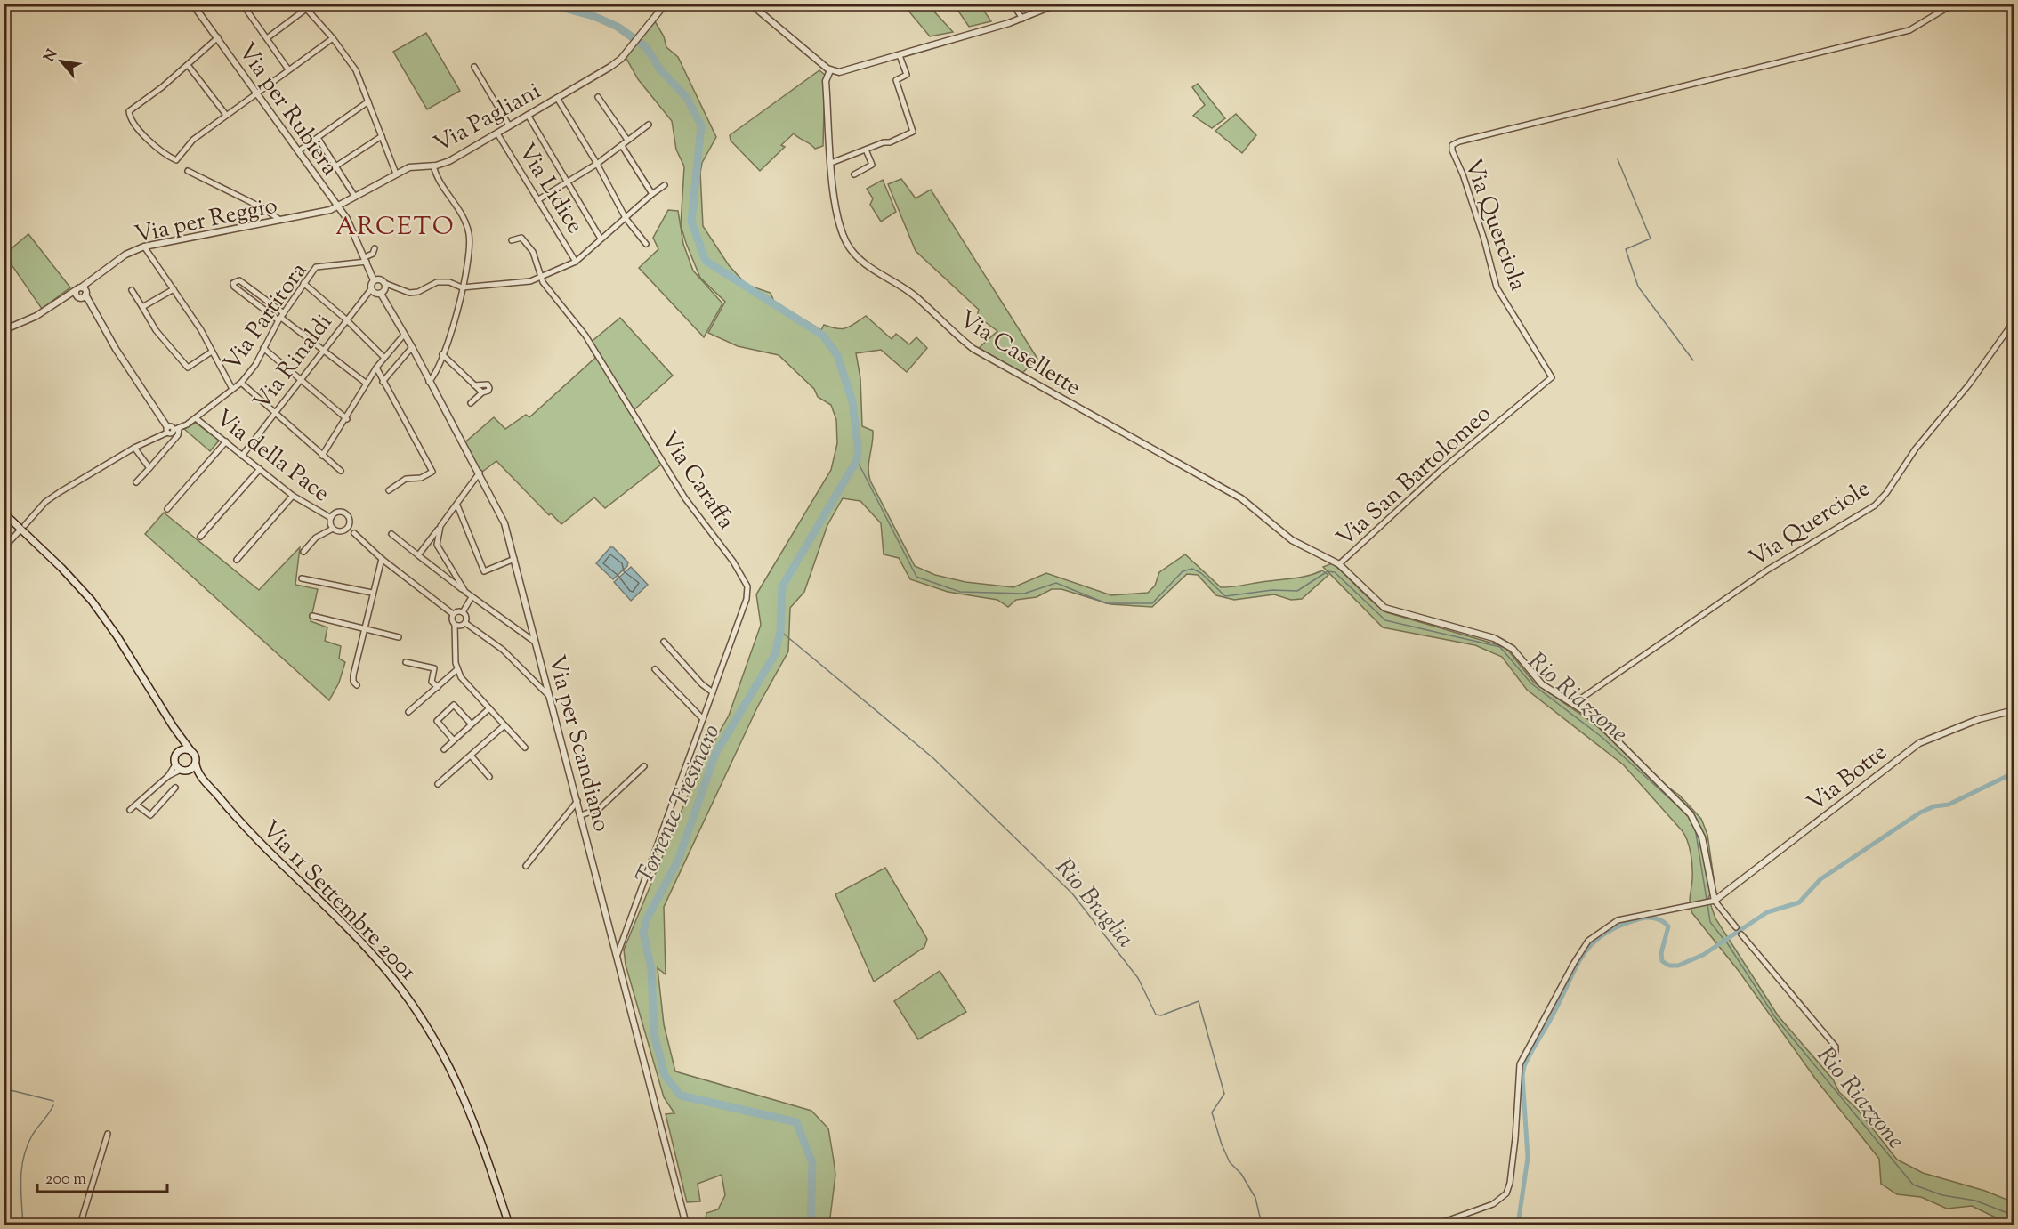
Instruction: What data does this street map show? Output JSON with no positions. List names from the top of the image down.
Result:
{
  "streets": {
    "main road": ["Via 11 Settembre 2001"],
    "street": [
      "Via per Rubiera",
      "Via Pagliani",
      "Via Lidice",
      "Via per Reggio",
      "Via Querciola",
      "Via Partitora",
      "Via Casellette",
      "Via Rinaldi",
      "Via della Pace",
      "Via San Bartolomeo",
      "Via Caraffa",
      "Via Querciole",
      "Via per Scandiano",
      "Via Botte"
    ]
  },
  "crossings": [
    ["Via per Rubiera", "Via Pagliani"],
    ["Via per Rubiera", "Via per Reggio"],
    ["Via Pagliani", "Via Lidice"],
    ["Via Pagliani", "Via per Reggio"],
    ["Via Querciola", "Via San Bartolomeo"],
    ["Via Partitora", "Via della Pace"],
    ["Via Partitora", "Via 11 Settembre 2001"],
    ["Via Casellette", "Via San Bartolomeo"],
    ["Via Rinaldi", "Via della Pace"],
    ["Via Rinaldi", "Via per Scandiano"],
    ["Via San Bartolomeo", "Via Querciole"],
    ["Via San Bartolomeo", "Via Botte"],
    ["Via Caraffa", "Via per Scandiano"]
  ],
  "districts": ["ARCETO"],
  "water": ["Rio Riazzone", "Torrente Tresinaro", "Rio Braglia"],
  "scale_bar": "200 m",
  "north": "top left"
}
